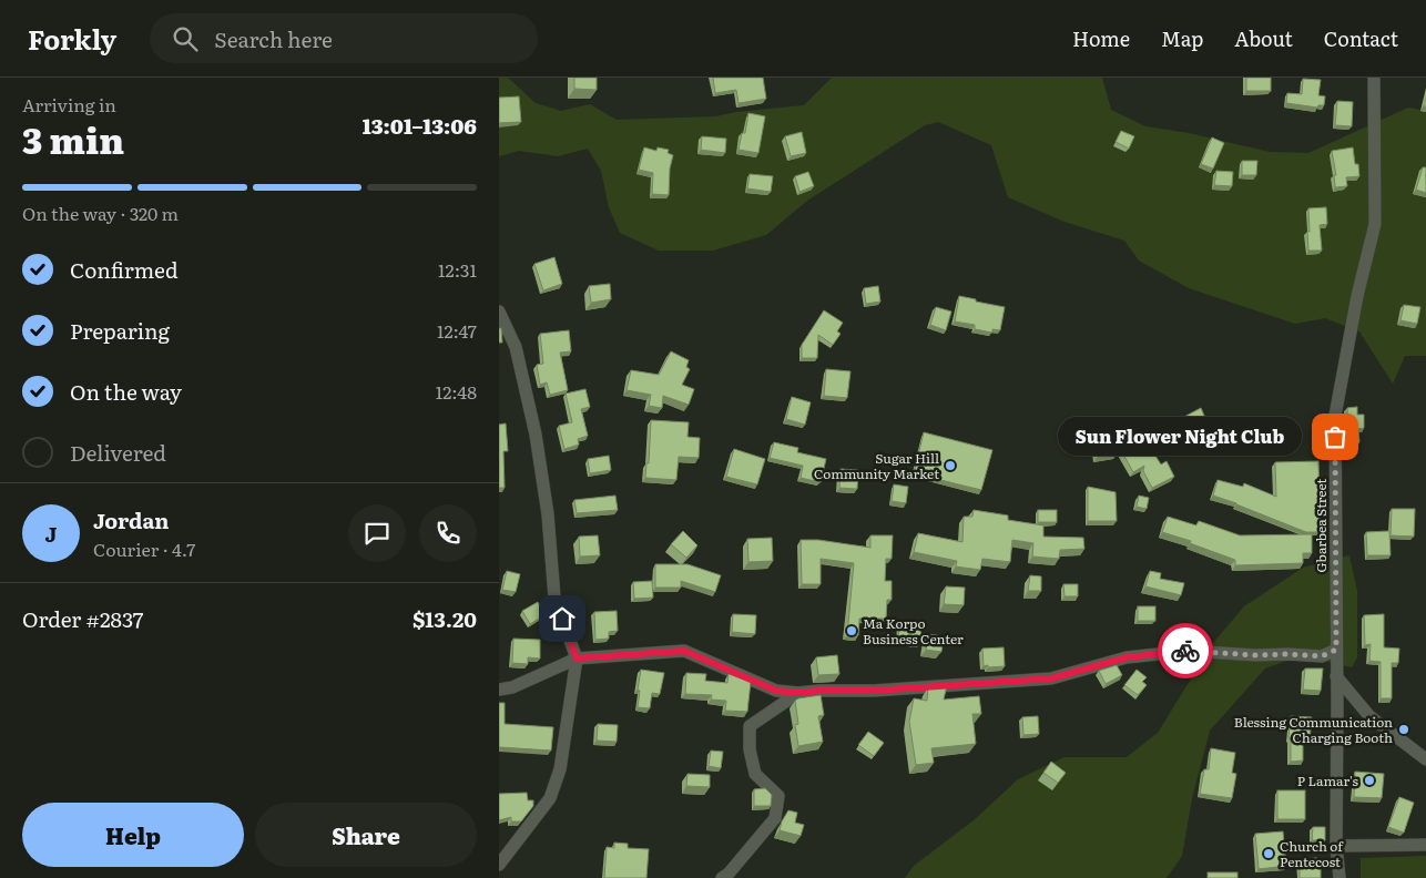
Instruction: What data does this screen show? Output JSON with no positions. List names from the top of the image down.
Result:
{
  "streets": {
    "street": ["Gbarbea Street"]
  },
  "places": [
    "Sun Flower Night Club",
    "Sugar Hill Community Market",
    "Ma Korpo Business Center",
    "Blessing Communication Charging Booth",
    "P Lamar's",
    "Church of Pentecost"
  ],
  "page": {
    "header": "Forkly",
    "search": "Search here",
    "nav": [
      "Home",
      "Map",
      "About",
      "Contact"
    ],
    "heading": ["3 min", "Arriving in", "13:01–13:06"],
    "panel": [
      "Jordan",
      "Courier · 4.7",
      "Order #2837",
      "$13.20"
    ],
    "bar": "On the way · 320 m",
    "list": [
      ["Confirmed", "12:31"],
      ["Preparing", "12:47"],
      ["On the way", "12:48"],
      "Delivered"
    ],
    "bubble": "Sun Flower Night Club",
    "round": "J",
    "buttons": ["Help", "Share"]
  }
}
